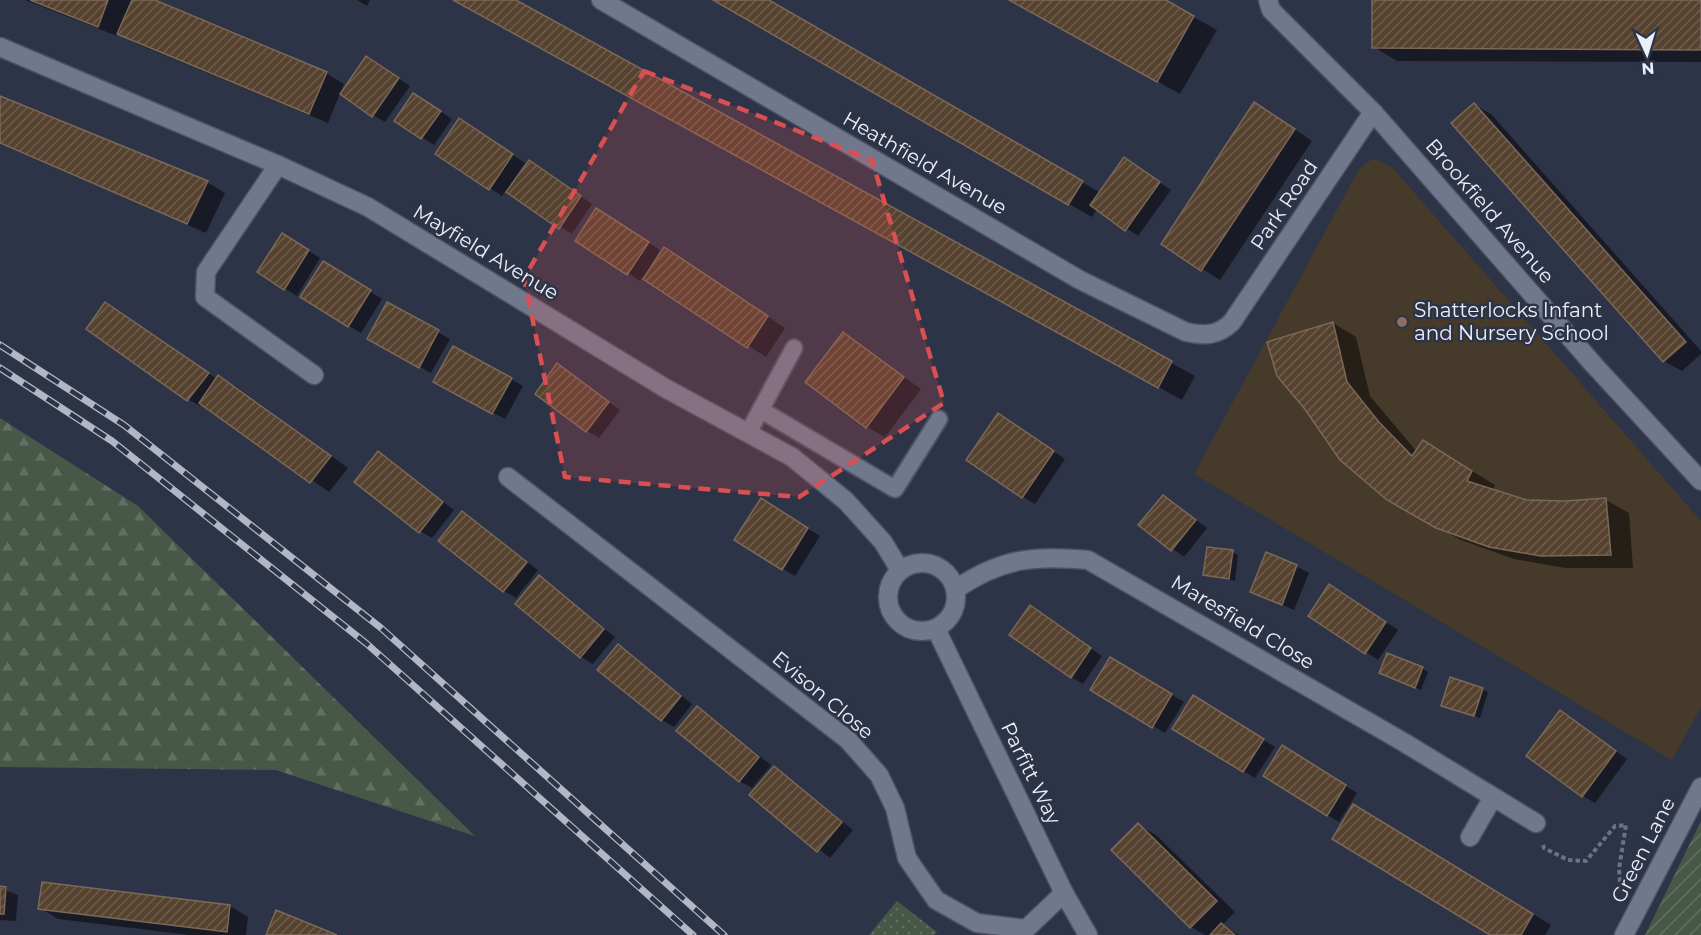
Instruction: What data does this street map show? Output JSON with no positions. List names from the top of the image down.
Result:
{
  "streets": {
    "street": [
      "Heathfield Avenue",
      "Park Road",
      "Brookfield Avenue",
      "Mayfield Avenue",
      "Maresfield Close",
      "Evison Close",
      "Parfitt Way",
      "Green Lane"
    ]
  },
  "crossings": [
    ["Heathfield Avenue", "Park Road"],
    ["Park Road", "Brookfield Avenue"],
    ["Mayfield Avenue", "Maresfield Close"],
    ["Mayfield Avenue", "Parfitt Way"],
    ["Maresfield Close", "Parfitt Way"],
    ["Evison Close", "Parfitt Way"]
  ],
  "places": ["Shatterlocks Infant and Nursery School"],
  "north": "bottom"
}
